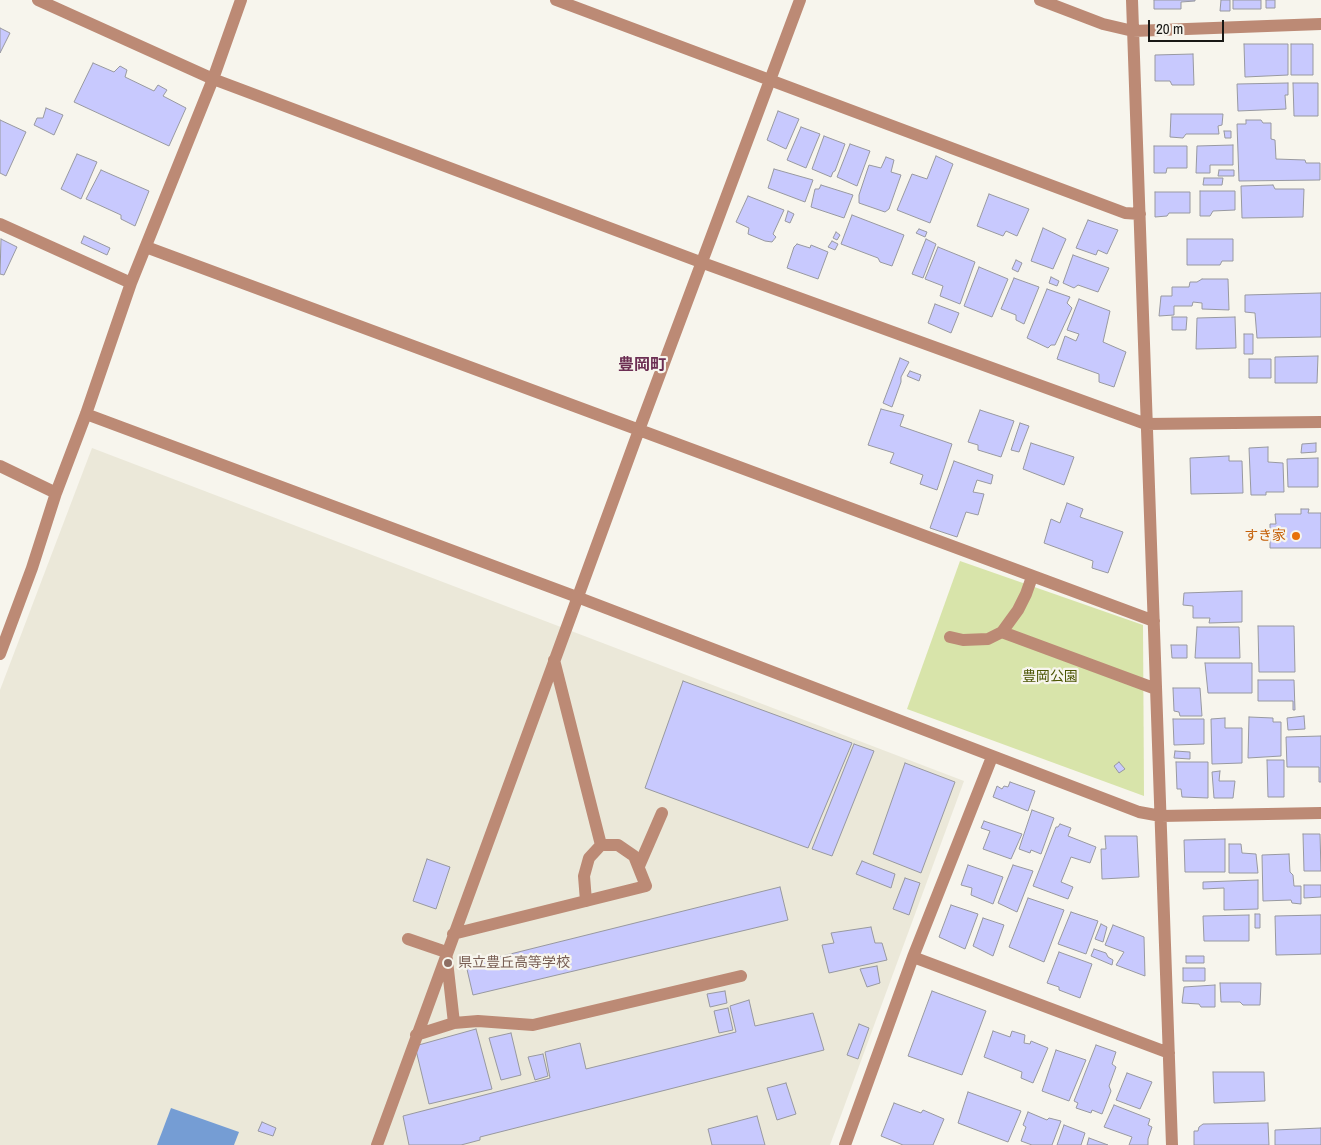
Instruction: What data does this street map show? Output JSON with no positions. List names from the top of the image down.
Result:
{
  "districts": ["豊岡町"],
  "parks": ["豊岡公園"],
  "places": ["すき家", "県立豊丘高等学校"],
  "scale_bar": "20 m"
}
